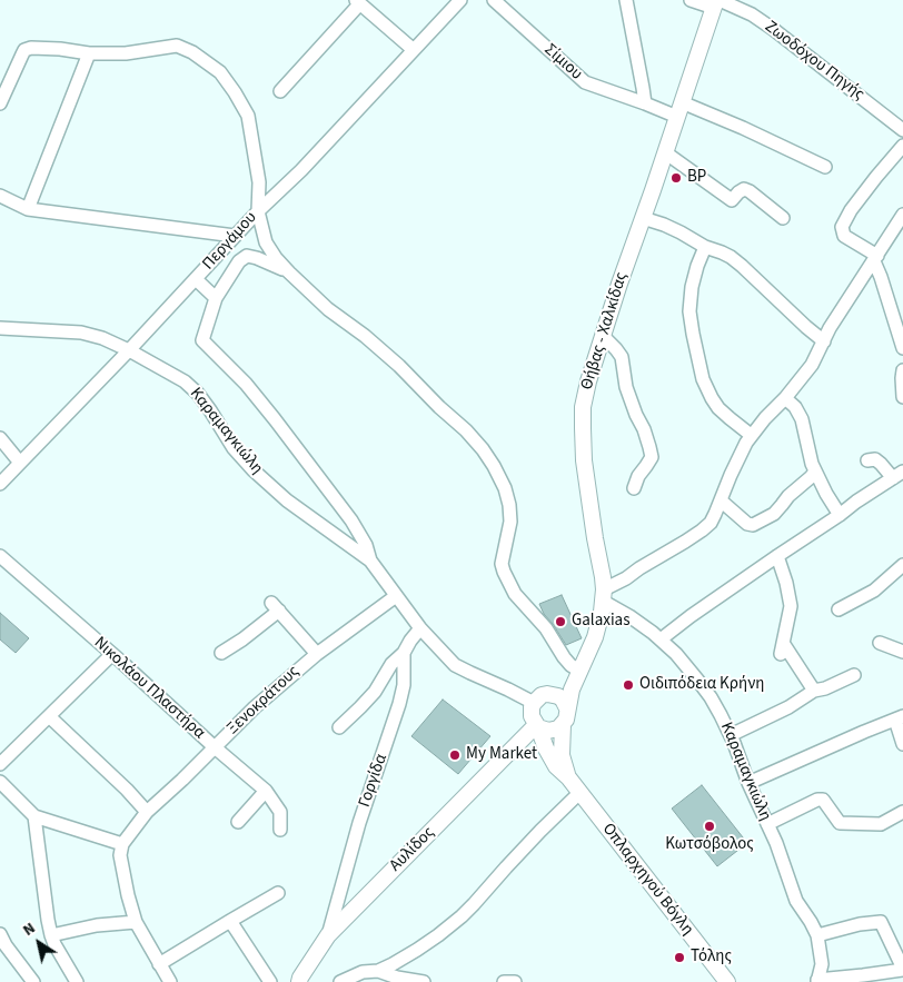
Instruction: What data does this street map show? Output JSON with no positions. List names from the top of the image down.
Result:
{
  "streets": {
    "main road": ["Θήβας - Χαλκίδας", "Αυλίδος", "Οπλαρχηγού Βόγλη"],
    "street": [
      "Ζωοδόχου Πηγής",
      "Σίμιου",
      "Περγάμου",
      "Καραμαγκιώλη",
      "Νικολάου Πλαστήρα",
      "Ξενοκράτους",
      "Γοργίδα"
    ]
  },
  "crossings": [
    ["Ζωοδόχου Πηγής", "Θήβας - Χαλκίδας"],
    ["Σίμιου", "Θήβας - Χαλκίδας"],
    ["Περγάμου", "Καραμαγκιώλη"],
    ["Θήβας - Χαλκίδας", "Καραμαγκιώλη"],
    ["Θήβας - Χαλκίδας", "Αυλίδος"],
    ["Θήβας - Χαλκίδας", "Οπλαρχηγού Βόγλη"],
    ["Νικολάου Πλαστήρα", "Ξενοκράτους"],
    ["Γοργίδα", "Αυλίδος"],
    ["Αυλίδος", "Οπλαρχηγού Βόγλη"]
  ],
  "places": [
    "BP",
    "Galaxias",
    "Οιδιπόδεια Κρήνη",
    "My Market",
    "Κωτσόβολος",
    "Τόλης"
  ],
  "north": "top left"
}
